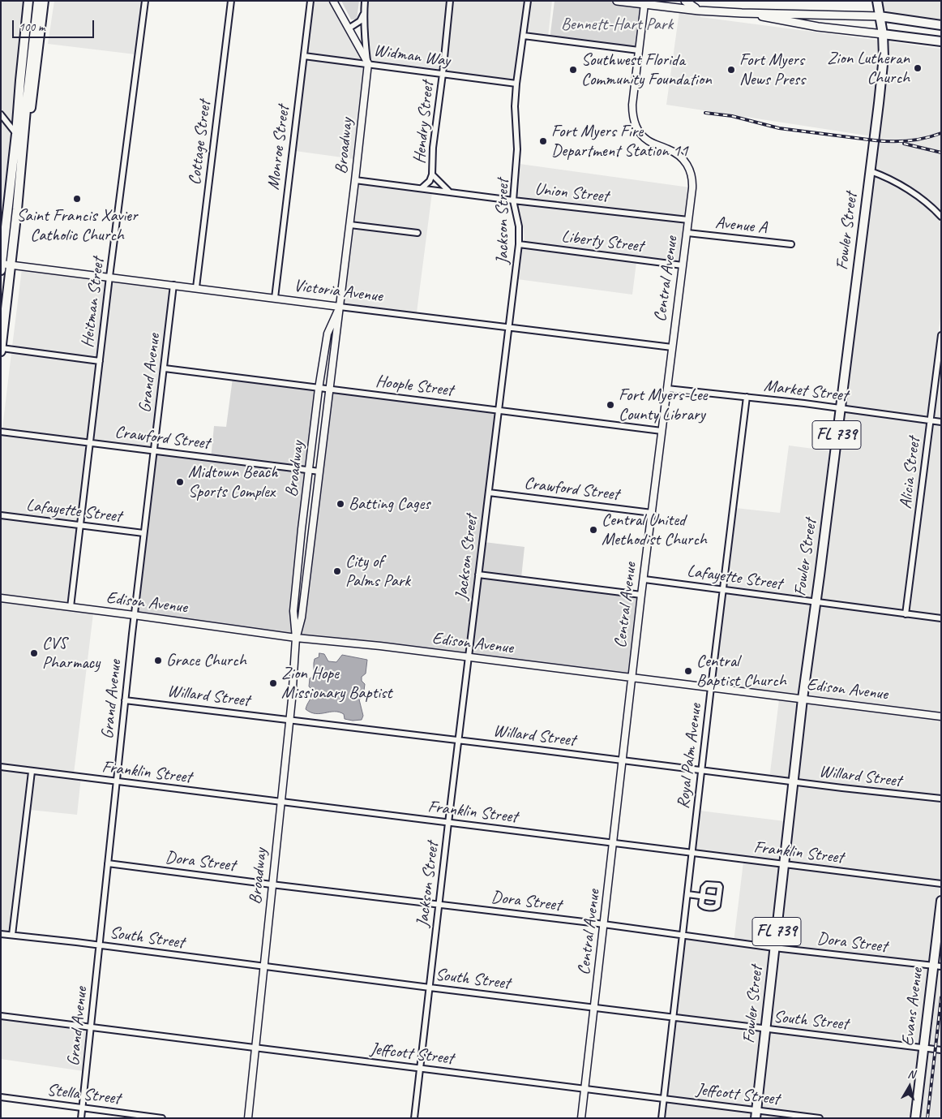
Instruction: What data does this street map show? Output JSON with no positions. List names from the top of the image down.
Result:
{
  "streets": {
    "main road": ["Fowler Street", "FL 739", "Evans Avenue"],
    "street": [
      "Widman Way",
      "Hendry Street",
      "Cottage Street",
      "Broadway",
      "Monroe Street",
      "Union Street",
      "Jackson Street",
      "Avenue A",
      "Liberty Street",
      "Central Avenue",
      "Victoria Avenue",
      "Heitman Street",
      "Grand Avenue",
      "Hoople Street",
      "Market Street",
      "Crawford Street",
      "Alicia Street",
      "Lafayette Street",
      "Edison Avenue",
      "Willard Street",
      "Royal Palm Avenue",
      "Franklin Street",
      "Dora Street",
      "South Street",
      "Jeffcott Street",
      "Stella Street"
    ]
  },
  "crossings": [
    ["Widman Way", "Hendry Street"],
    ["Widman Way", "Broadway"],
    ["Widman Way", "Monroe Street"],
    ["Widman Way", "Jackson Street"],
    ["Hendry Street", "Union Street"],
    ["Cottage Street", "Victoria Avenue"],
    ["Broadway", "Union Street"],
    ["Broadway", "Victoria Avenue"],
    ["Broadway", "Hoople Street"],
    ["Broadway", "Crawford Street"],
    ["Broadway", "Edison Avenue"],
    ["Broadway", "Willard Street"],
    ["Broadway", "Franklin Street"],
    ["Broadway", "Dora Street"],
    ["Broadway", "South Street"],
    ["Broadway", "Jeffcott Street"],
    ["Monroe Street", "Victoria Avenue"],
    ["Union Street", "Jackson Street"],
    ["Union Street", "Central Avenue"],
    ["Jackson Street", "Liberty Street"],
    ["Jackson Street", "Victoria Avenue"],
    ["Jackson Street", "Hoople Street"],
    ["Jackson Street", "Crawford Street"],
    ["Jackson Street", "Edison Avenue"],
    ["Jackson Street", "Willard Street"],
    ["Jackson Street", "Franklin Street"],
    ["Jackson Street", "Dora Street"],
    ["Jackson Street", "South Street"],
    ["Jackson Street", "Jeffcott Street"],
    ["Avenue A", "Central Avenue"],
    ["Fowler Street", "Market Street"],
    ["Fowler Street", "Lafayette Street"],
    ["Fowler Street", "Edison Avenue"],
    ["Fowler Street", "Willard Street"],
    ["Fowler Street", "Franklin Street"],
    ["Fowler Street", "Dora Street"],
    ["Fowler Street", "South Street"],
    ["Fowler Street", "Jeffcott Street"],
    ["Liberty Street", "Central Avenue"],
    ["Central Avenue", "Victoria Avenue"],
    ["Central Avenue", "Hoople Street"],
    ["Central Avenue", "Market Street"],
    ["Central Avenue", "Crawford Street"],
    ["Central Avenue", "Lafayette Street"],
    ["Central Avenue", "Edison Avenue"],
    ["Central Avenue", "Willard Street"],
    ["Central Avenue", "Franklin Street"],
    ["Central Avenue", "Dora Street"],
    ["Central Avenue", "South Street"],
    ["Central Avenue", "Jeffcott Street"],
    ["Victoria Avenue", "Heitman Street"],
    ["Victoria Avenue", "Grand Avenue"],
    ["Heitman Street", "Crawford Street"],
    ["Heitman Street", "Lafayette Street"],
    ["Heitman Street", "Edison Avenue"],
    ["Grand Avenue", "Hoople Street"],
    ["Grand Avenue", "Crawford Street"],
    ["Grand Avenue", "Lafayette Street"],
    ["Grand Avenue", "Edison Avenue"],
    ["Grand Avenue", "Willard Street"],
    ["Grand Avenue", "Franklin Street"],
    ["Grand Avenue", "Dora Street"],
    ["Grand Avenue", "South Street"],
    ["Grand Avenue", "Jeffcott Street"],
    ["Grand Avenue", "Stella Street"],
    ["Market Street", "Alicia Street"],
    ["Market Street", "Royal Palm Avenue"],
    ["Alicia Street", "Lafayette Street"],
    ["Lafayette Street", "Royal Palm Avenue"],
    ["Edison Avenue", "Royal Palm Avenue"],
    ["Willard Street", "Royal Palm Avenue"],
    ["Royal Palm Avenue", "Franklin Street"],
    ["Royal Palm Avenue", "Dora Street"],
    ["Royal Palm Avenue", "South Street"],
    ["Royal Palm Avenue", "Jeffcott Street"],
    ["Dora Street", "Evans Avenue"],
    ["South Street", "Evans Avenue"]
  ],
  "parks": ["Bennett-Hart Park"],
  "places": [
    "Zion Lutheran Church",
    "Southwest Florida Community Foundation",
    "Fort Myers News Press",
    "Fort Myers Fire Department Station 11",
    "Saint Francis Xavier Catholic Church",
    "Fort Myers-Lee County Library",
    "Midtown Beach Sports Complex",
    "Batting Cages",
    "Central United Methodist Church",
    "City of Palms Park",
    "CVS Pharmacy",
    "Grace Church",
    "Central Baptist Church",
    "Zion Hope Missionary Baptist"
  ],
  "scale_bar": "100 m",
  "north": "top"
}
